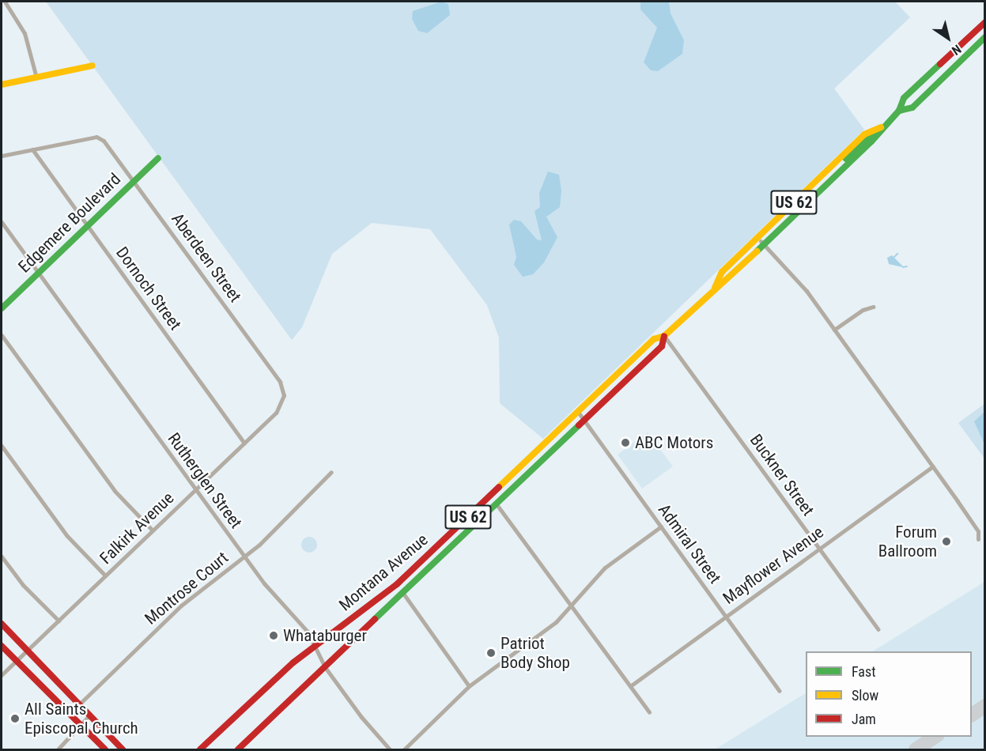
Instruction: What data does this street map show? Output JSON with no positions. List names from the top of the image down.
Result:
{
  "streets": {
    "main road": ["US 62", "Edgemere Boulevard", "Montana Avenue"],
    "street": [
      "Aberdeen Street",
      "Dornoch Street",
      "Buckner Street",
      "Rutherglen Street",
      "Falkirk Avenue",
      "Admiral Street",
      "Mayflower Avenue",
      "Montrose Court"
    ]
  },
  "crossings": [
    ["Edgemere Boulevard", "Aberdeen Street"],
    ["Edgemere Boulevard", "Dornoch Street"],
    ["Edgemere Boulevard", "Rutherglen Street"],
    ["Aberdeen Street", "Dornoch Street"],
    ["Aberdeen Street", "Falkirk Avenue"],
    ["Dornoch Street", "Falkirk Avenue"],
    ["Buckner Street", "Mayflower Avenue"],
    ["Buckner Street", "Montana Avenue"],
    ["Rutherglen Street", "Falkirk Avenue"],
    ["Rutherglen Street", "Montana Avenue"],
    ["Rutherglen Street", "Montrose Court"],
    ["Admiral Street", "Mayflower Avenue"],
    ["Admiral Street", "Montana Avenue"]
  ],
  "places": [
    "ABC Motors",
    "Forum Ballroom",
    "Whataburger",
    "Patriot Body Shop",
    "All Saints Episcopal Church"
  ],
  "legend": ["Fast", "Slow", "Jam"],
  "north": "bottom right"
}
